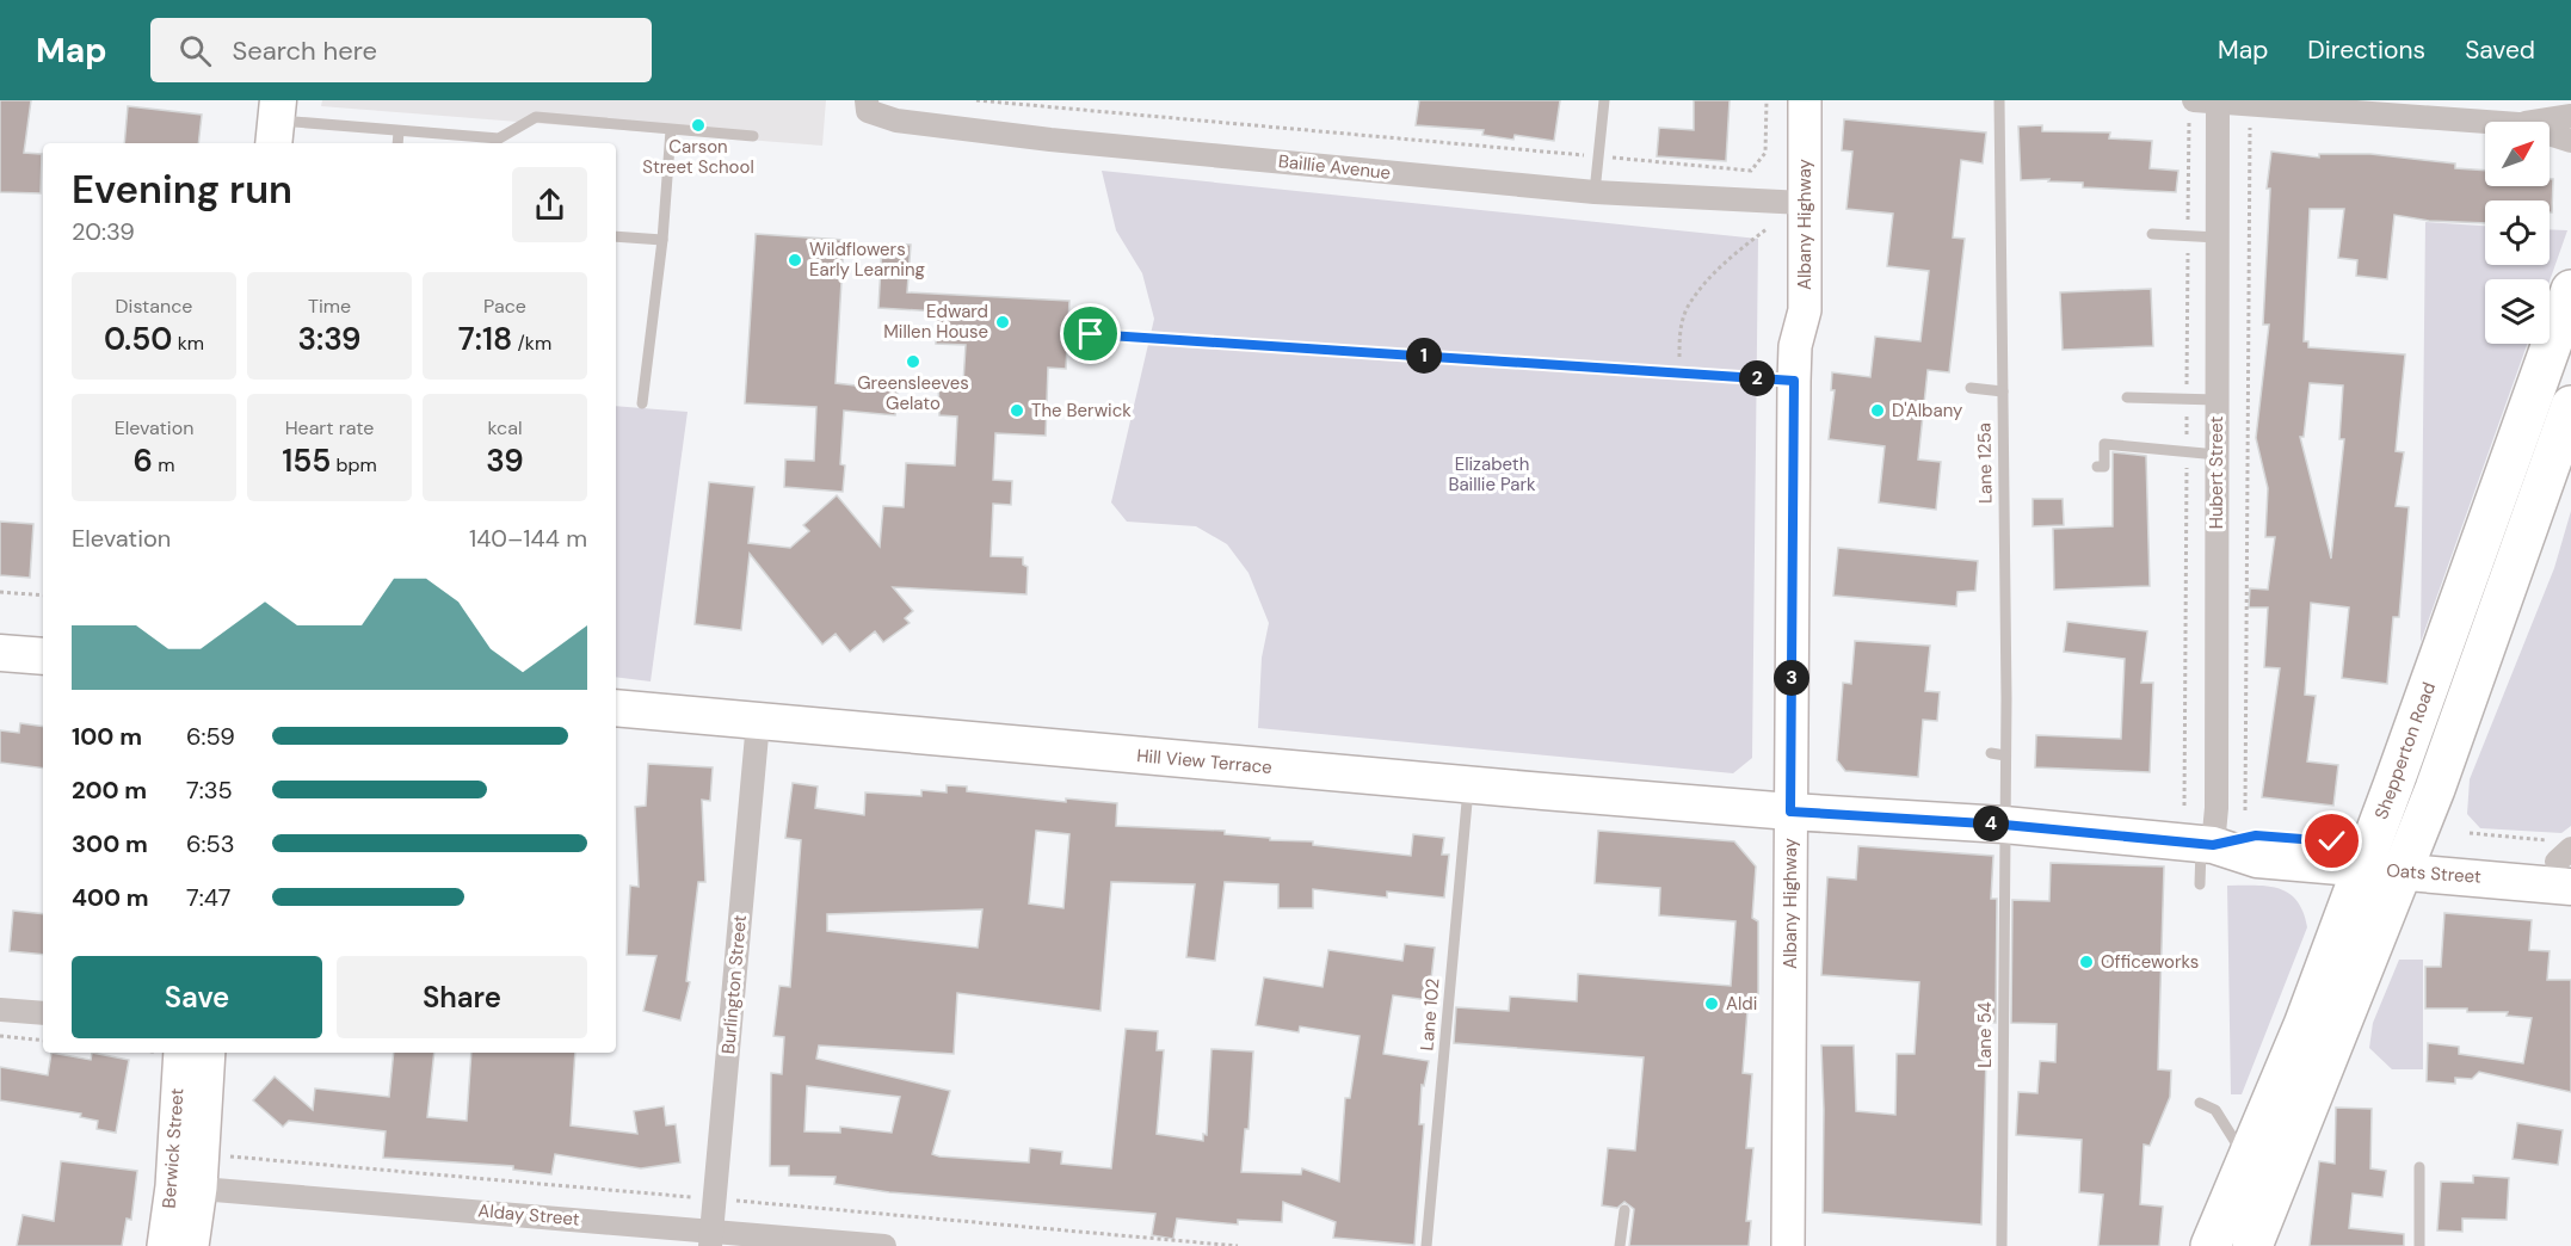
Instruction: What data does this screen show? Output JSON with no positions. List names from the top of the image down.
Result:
{
  "streets": {
    "highway": ["Shepperton Road"],
    "main road": [
      "Albany Highway",
      "Hill View Terrace",
      "Oats Street",
      "Berwick Street"
    ],
    "street": [
      "Baillie Avenue",
      "Hubert Street",
      "Burlington Street",
      "Alday Street"
    ],
    "lane": ["Lane 125a", "Lane 102", "Lane 54"]
  },
  "crossings": [
    ["Baillie Avenue", "Albany Highway"],
    ["Albany Highway", "Hill View Terrace"],
    ["Albany Highway", "Oats Street"],
    ["Lane 125a", "Oats Street"],
    ["Lane 125a", "Lane 54"],
    ["Hubert Street", "Oats Street"],
    ["Shepperton Road", "Oats Street"],
    ["Hill View Terrace", "Oats Street"],
    ["Hill View Terrace", "Burlington Street"],
    ["Hill View Terrace", "Lane 102"],
    ["Oats Street", "Lane 54"],
    ["Burlington Street", "Alday Street"],
    ["Berwick Street", "Alday Street"]
  ],
  "parks": ["Elizabeth Baillie Park"],
  "places": [
    "Carson Street School",
    "Wildflowers Early Learning",
    "Edward Millen House",
    "Greensleeves Gelato",
    "The Berwick",
    "D'Albany",
    "Officeworks",
    "Aldi"
  ],
  "north": "top right",
  "page": {
    "header": "Map",
    "search": "Search here",
    "nav": ["Map", "Directions", "Saved"],
    "heading": ["Evening run", "20:39"],
    "stats": [
      ["Distance", "0.50 km"],
      ["Time", "3:39"],
      ["Pace", "7:18 /km"],
      ["Elevation", "6 m"],
      ["Heart rate", "155 bpm"],
      ["kcal", "39"]
    ],
    "pins": [
      "1",
      "2",
      "3",
      "4"
    ],
    "chart": ["Elevation", "140–144 m"],
    "list": [
      {
        "name": "100 m",
        "note": "6:59"
      },
      {
        "name": "200 m",
        "note": "7:35"
      },
      {
        "name": "300 m",
        "note": "6:53"
      },
      {
        "name": "400 m",
        "note": "7:47"
      }
    ],
    "buttons": ["Save", "Share"]
  }
}
